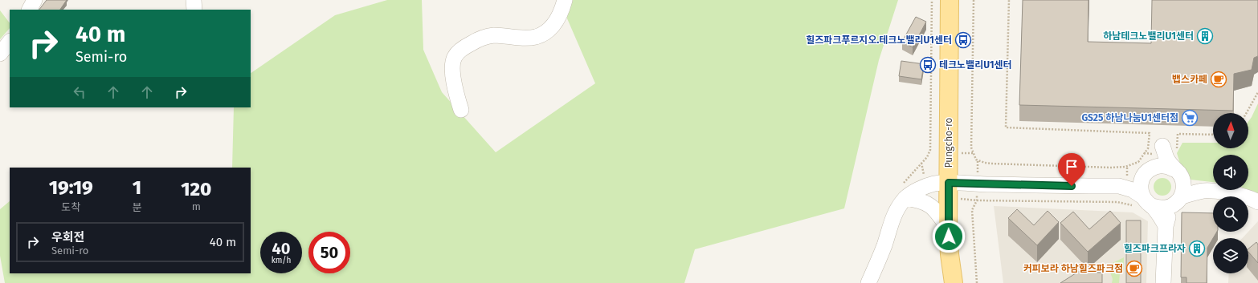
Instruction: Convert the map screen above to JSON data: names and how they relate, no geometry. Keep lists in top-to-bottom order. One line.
{"streets":{"main road":["Pungcho-ro"]},"places":{"building":["하남테크노밸리U1센터","힐즈파크프라자"],"bus stop":["힐즈파크푸르지오.테크노밸리U1센터","테크노밸리U1센터"],"cafe":["뱁스카페","커피보라 하남힐즈파크점"],"supermarket":["GS25 하남나눔U1센터점"]},"north":"top","page":{"turn":["40 m","Semi-ro"],"eta":["19:19","도착","1","분","120","m"],"list":[{"name":"우회전","note":"Semi-ro","value":"40 m"}],"speed":"40 km/h","limit":"50"}}
